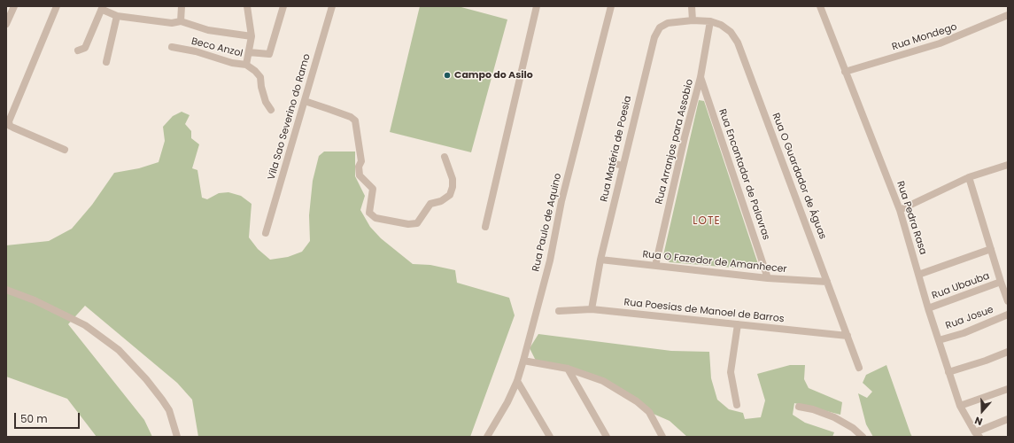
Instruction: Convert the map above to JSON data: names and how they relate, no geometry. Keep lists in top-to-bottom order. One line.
{"streets":{"street":["Rua Mondego","Beco Anzol","Vila Sao Severino do Ramo","Rua Arranjos para Assobio","Rua Matéria de Poesia","Rua Encantador de Palavras","Rua O Guardador de Águas","Rua Pedra Rasa","Rua Paulo de Aquino","Rua O Fazedor de Amanhecer","Rua Ubauba","Rua Poesias de Manoel de Barros","Rua Josue"]},"crossings":[["Rua Mondego","Rua Pedra Rasa"],["Rua Arranjos para Assobio","Rua Encantador de Palavras"],["Rua Arranjos para Assobio","Rua O Guardador de Águas"],["Rua Arranjos para Assobio","Rua O Fazedor de Amanhecer"],["Rua Matéria de Poesia","Rua O Guardador de Águas"],["Rua Matéria de Poesia","Rua O Fazedor de Amanhecer"],["Rua Matéria de Poesia","Rua Poesias de Manoel de Barros"],["Rua Encantador de Palavras","Rua O Fazedor de Amanhecer"],["Rua O Guardador de Águas","Rua O Fazedor de Amanhecer"],["Rua O Guardador de Águas","Rua Poesias de Manoel de Barros"],["Rua Pedra Rasa","Rua Ubauba"],["Rua Pedra Rasa","Rua Josue"]],"districts":["LOTE"],"places":["Campo do Asilo"],"scale_bar":"50 m","north":"bottom"}
